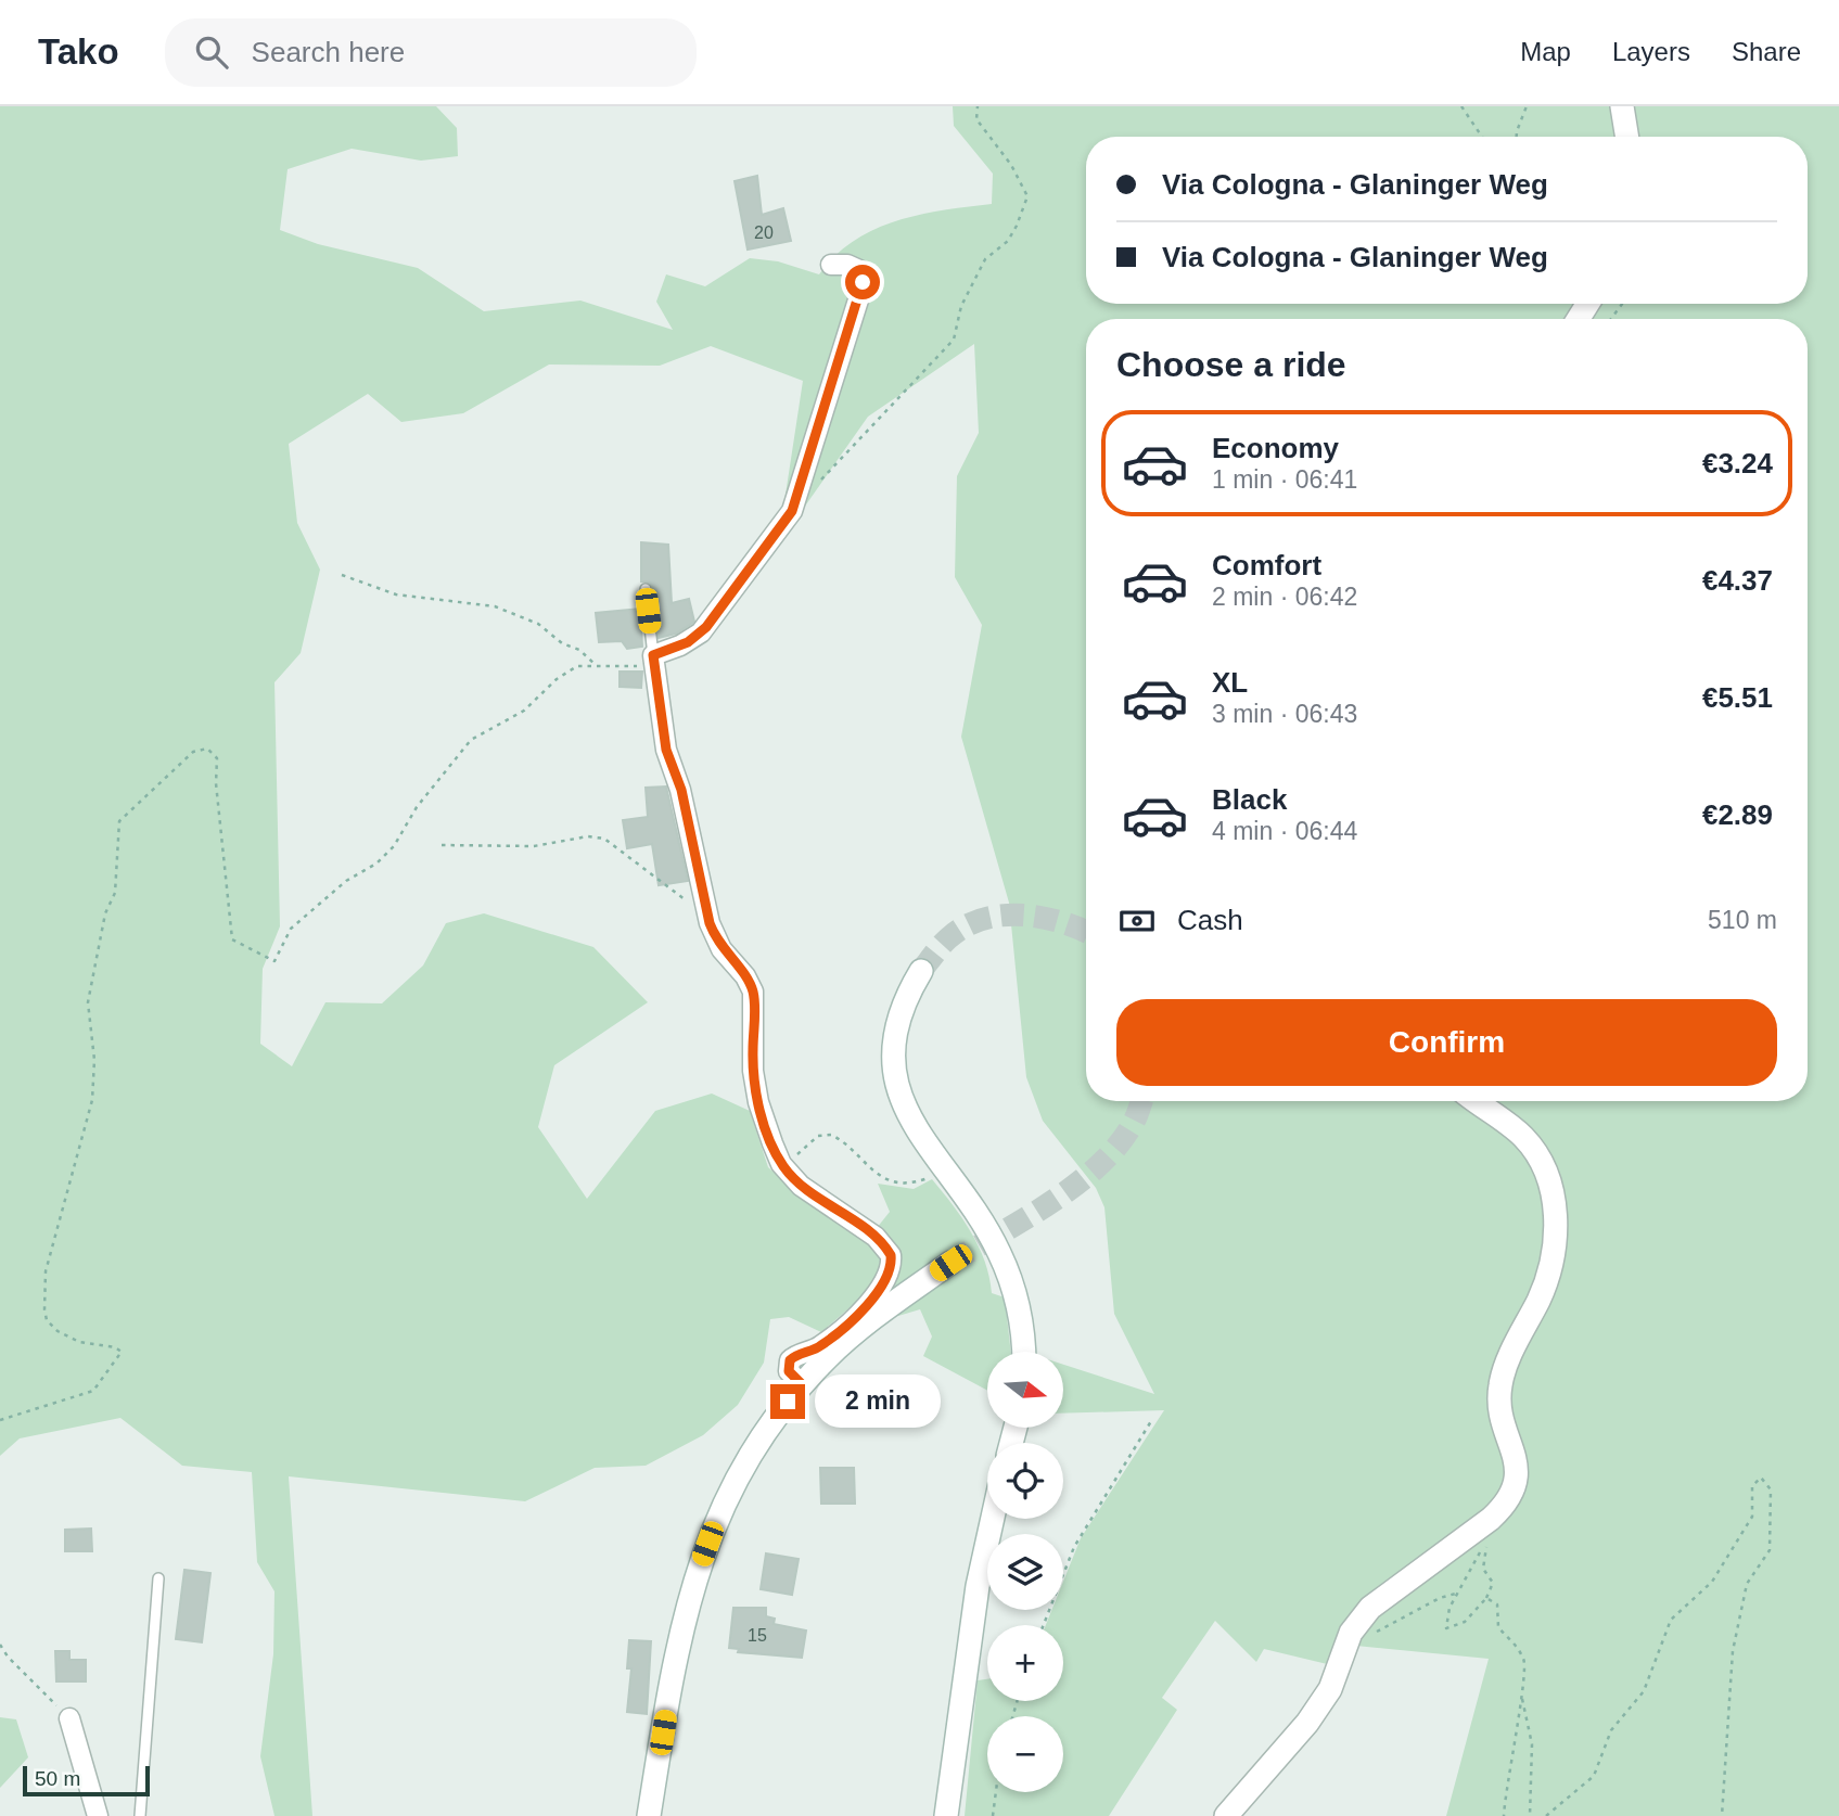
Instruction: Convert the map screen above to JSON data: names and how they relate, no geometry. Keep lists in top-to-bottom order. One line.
{"house_numbers":["20","15"],"scale_bar":"50 m","north":"right","page":{"header":"Tako","search":"Search here","nav":["Map","Layers","Share"],"banner":["Via Cologna - Glaninger Weg","Via Cologna - Glaninger Weg"],"heading":"Choose a ride","list":[{"name":"Economy","note":"1 min · 06:41","value":"€3.24"},{"name":"Comfort","note":"2 min · 06:42","value":"€4.37"},{"name":"XL","note":"3 min · 06:43","value":"€5.51"},{"name":"Black","note":"4 min · 06:44","value":"€2.89"}],"pay":["Cash","510 m"],"buttons":"Confirm","map_buttons":["+","−"],"bubble":"2 min","scale":"50 m"}}
